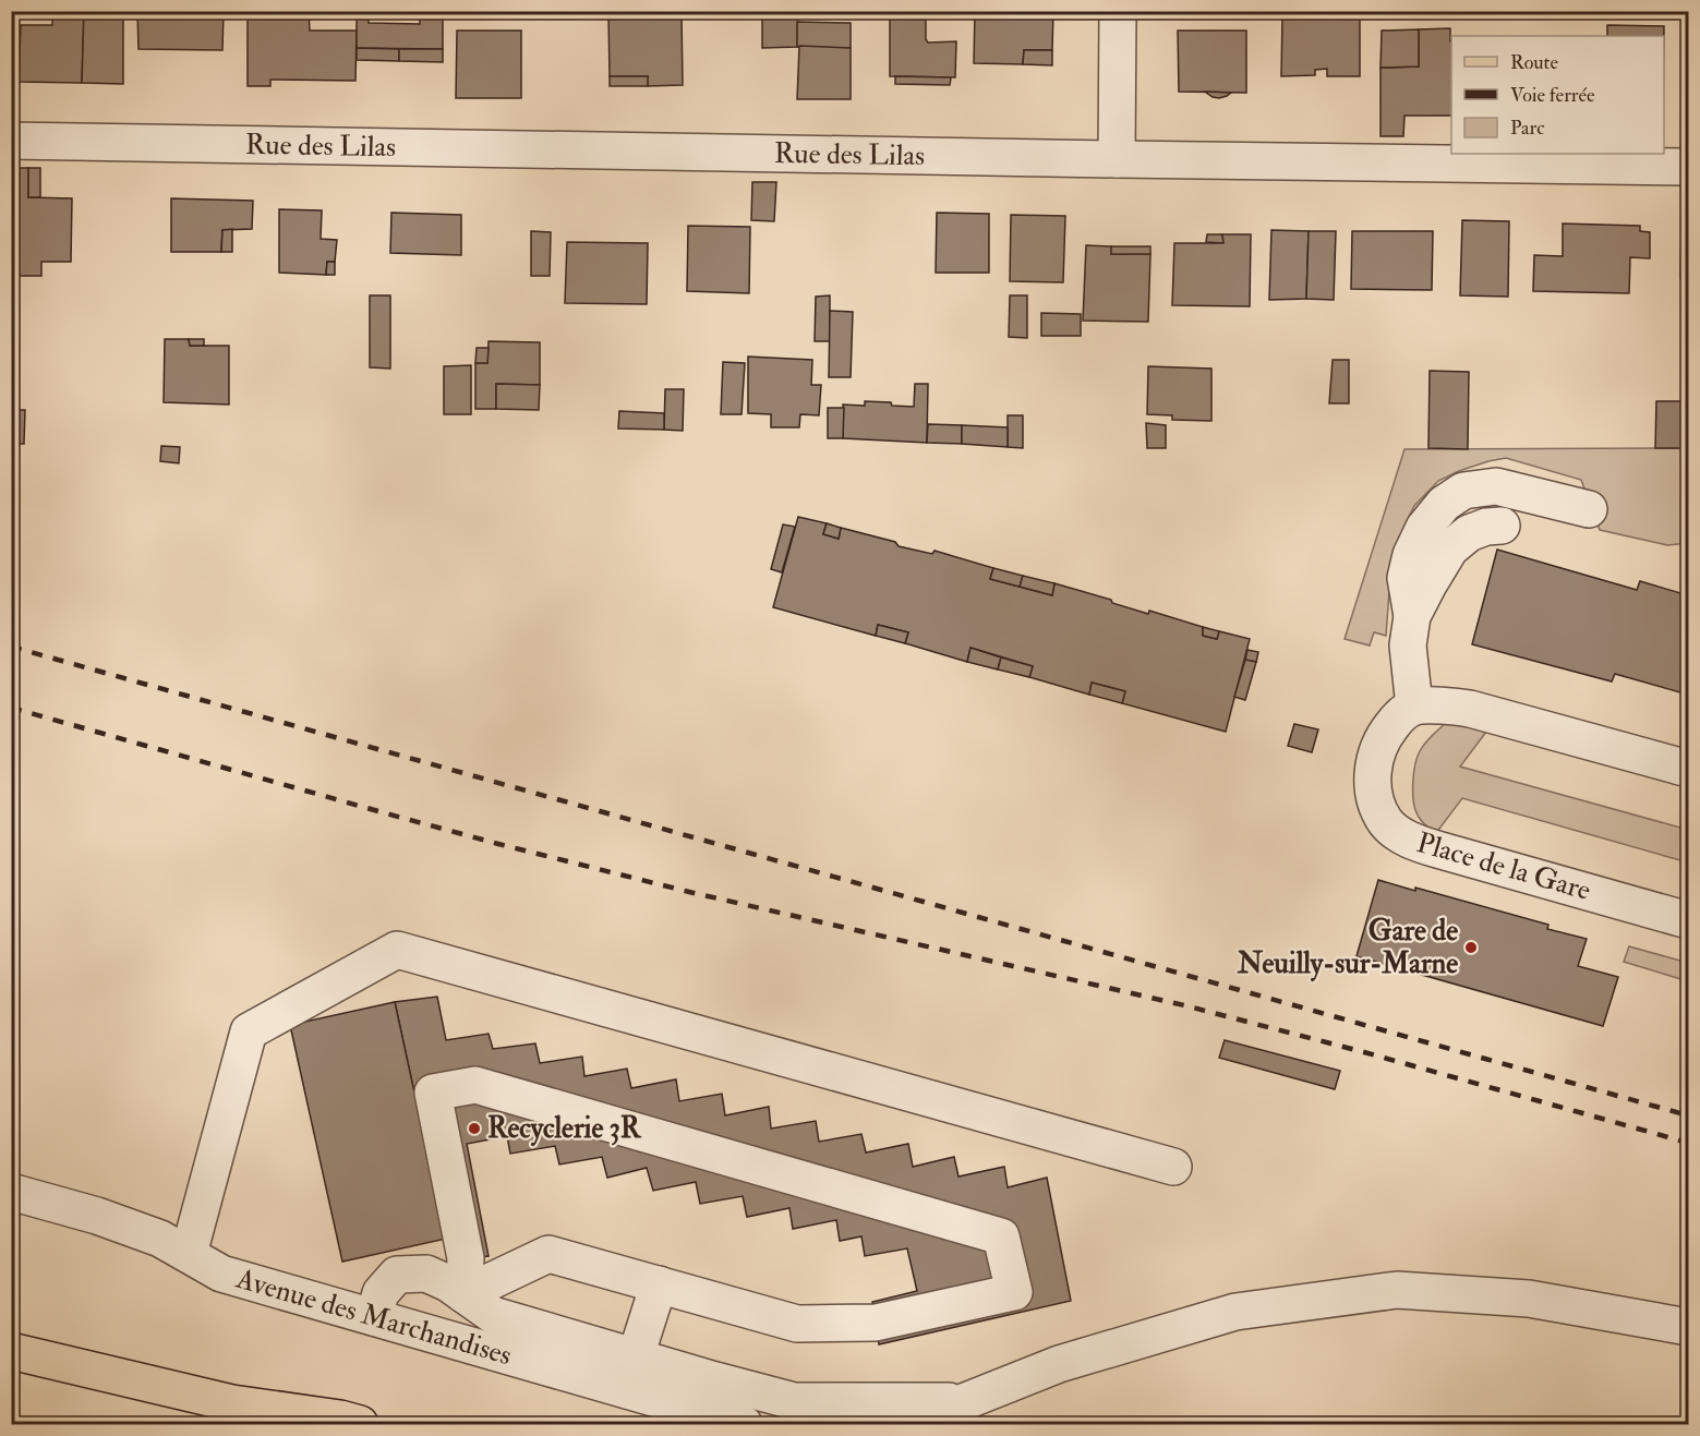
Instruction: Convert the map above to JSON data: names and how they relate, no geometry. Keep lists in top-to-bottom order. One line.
{"streets":{"street":["Rue des Lilas","Place de la Gare","Avenue des Marchandises"]},"places":["Gare de Neuilly-sur-Marne","Recyclerie 3R"],"legend":["Route","Voie ferrée","Parc"]}
